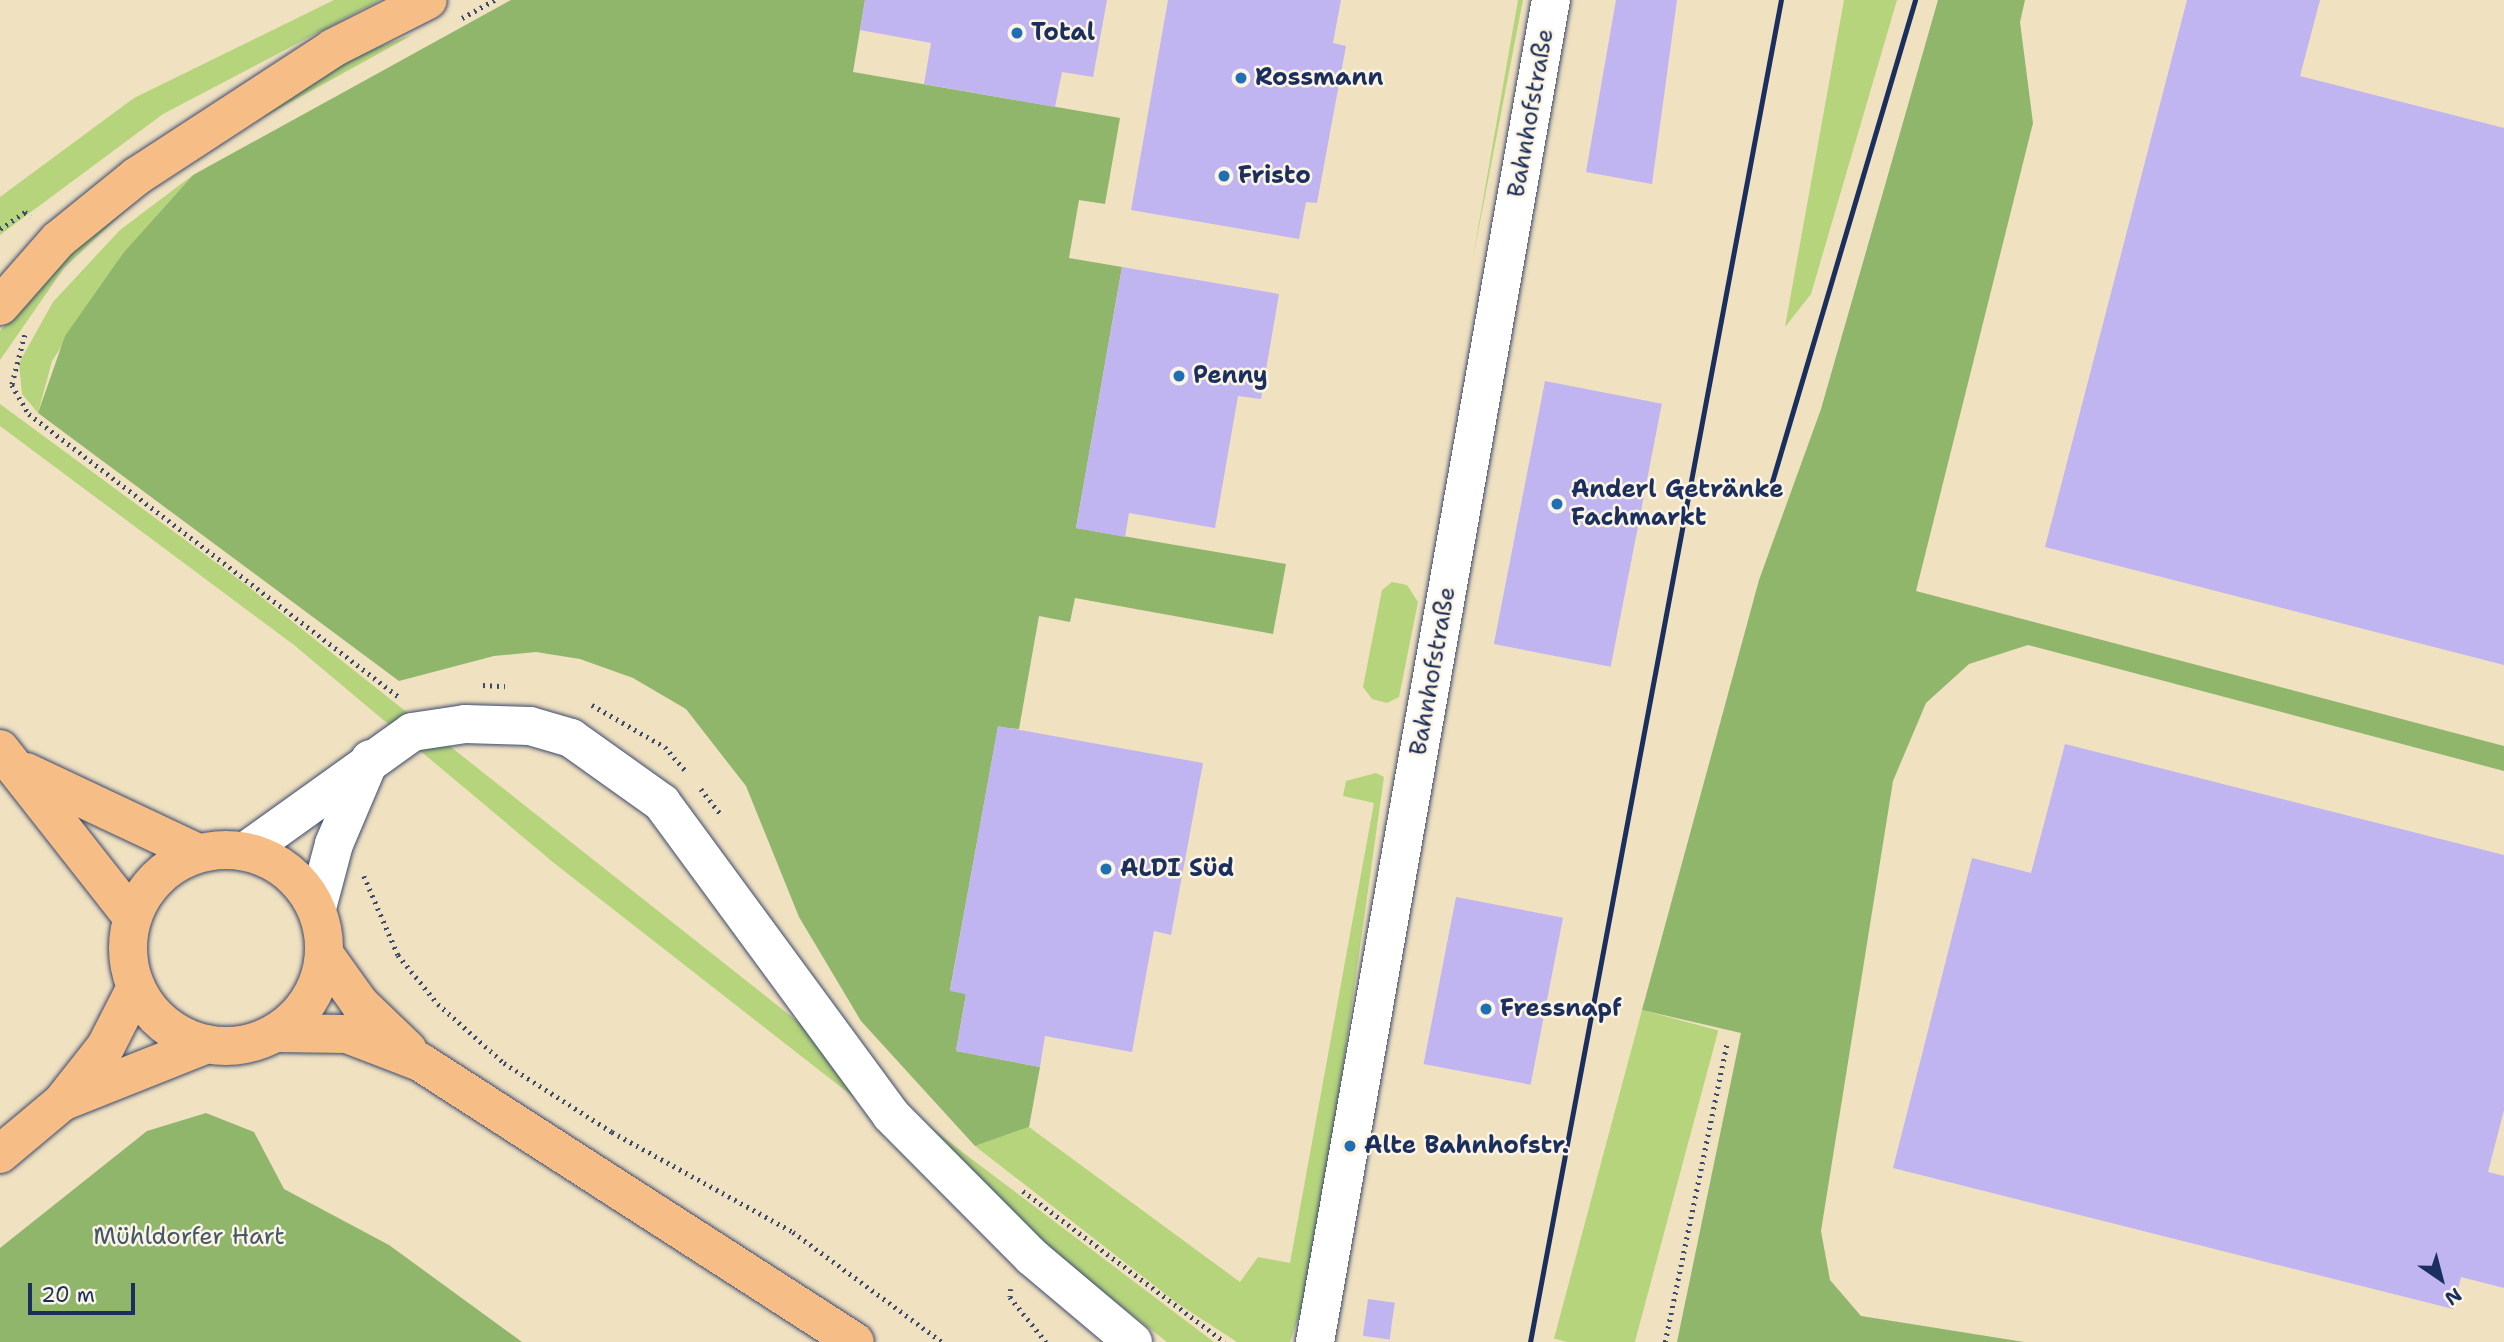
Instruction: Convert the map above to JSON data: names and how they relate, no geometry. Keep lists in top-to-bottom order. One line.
{"streets":{"street":["Bahnhofstraße"]},"parks":["Mühldorfer Hart"],"places":["Total","Rossmann","Fristo","Penny","Anderl Getränke Fachmarkt","ALDI Süd","Fressnapf","Alte Bahnhofstr."],"scale_bar":"20 m","north":"bottom right"}
